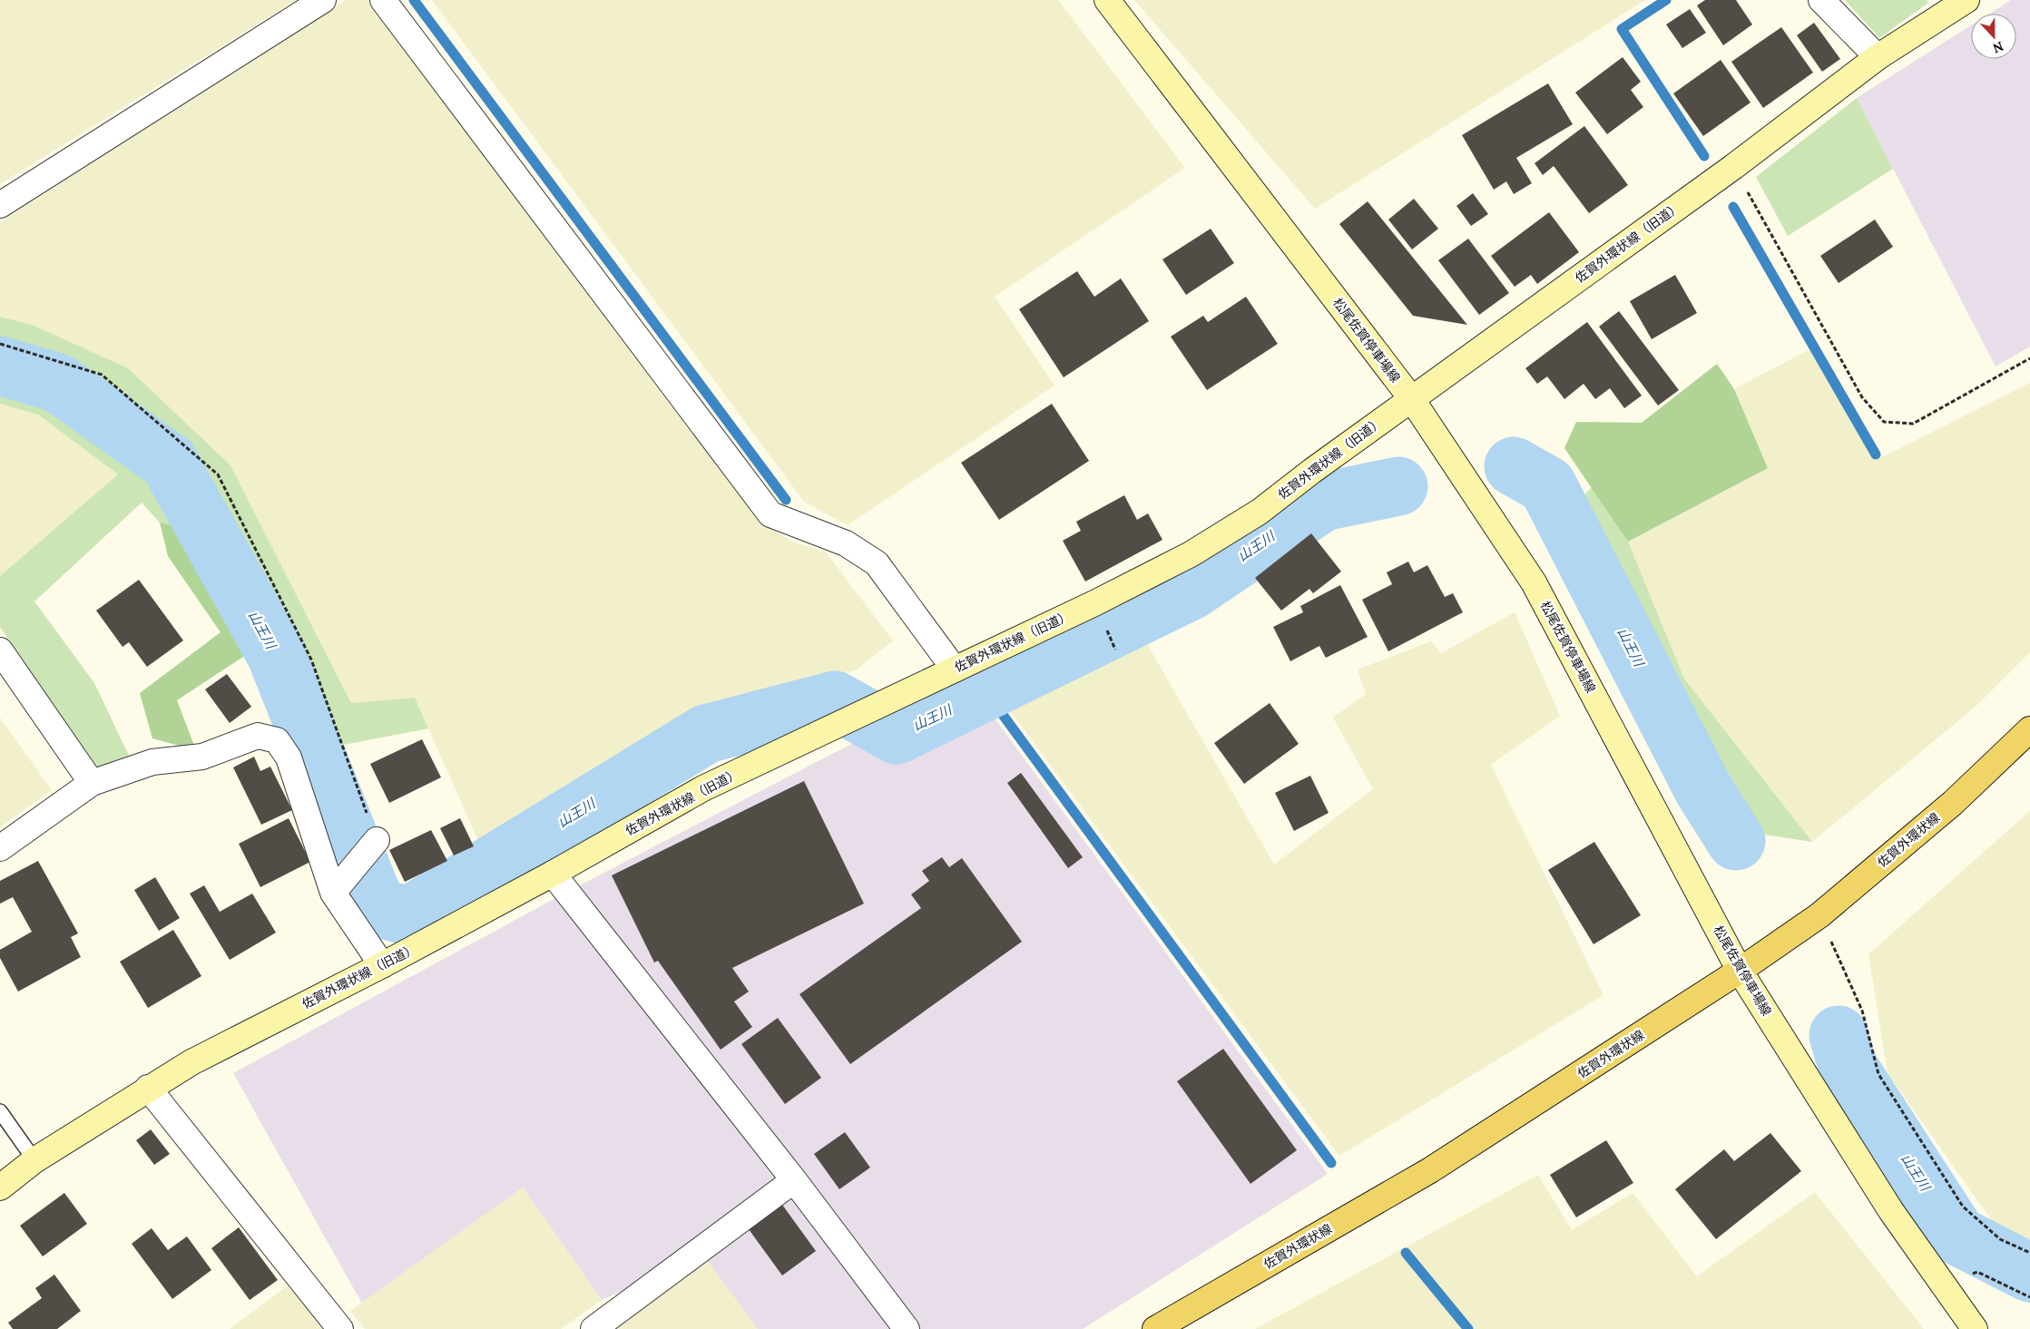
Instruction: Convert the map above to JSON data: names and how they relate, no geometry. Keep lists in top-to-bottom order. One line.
{"streets":{"main road":["佐賀外環状線"],"street":["佐賀外環状線（旧道）","松尾佐賀停車場線"]},"crossings":[["佐賀外環状線（旧道）","松尾佐賀停車場線"],["松尾佐賀停車場線","佐賀外環状線"]],"water":["山王川"],"north":"bottom"}
